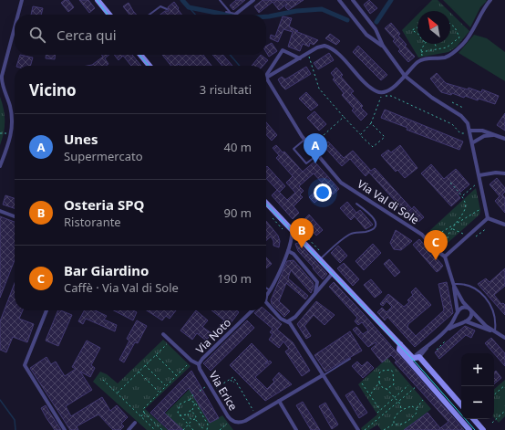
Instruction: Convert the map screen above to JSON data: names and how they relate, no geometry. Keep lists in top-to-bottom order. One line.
{"streets":{"street":["Via Val di Sole","Via Noto","Via Erice"]},"crossings":[["Via Noto","Via Erice"]],"north":"top left","page":{"search":"Cerca qui","heading":["Vicino","3 risultati"],"list":[{"mark":"A","name":"Unes","note":"Supermercato","value":"40 m"},{"mark":"B","name":"Osteria SPQ","note":"Ristorante","value":"90 m"},{"mark":"C","name":"Bar Giardino","note":"Caffè · Via Val di Sole","value":"190 m"}],"pins":["A","B","C"],"map_buttons":["+","−"]}}
